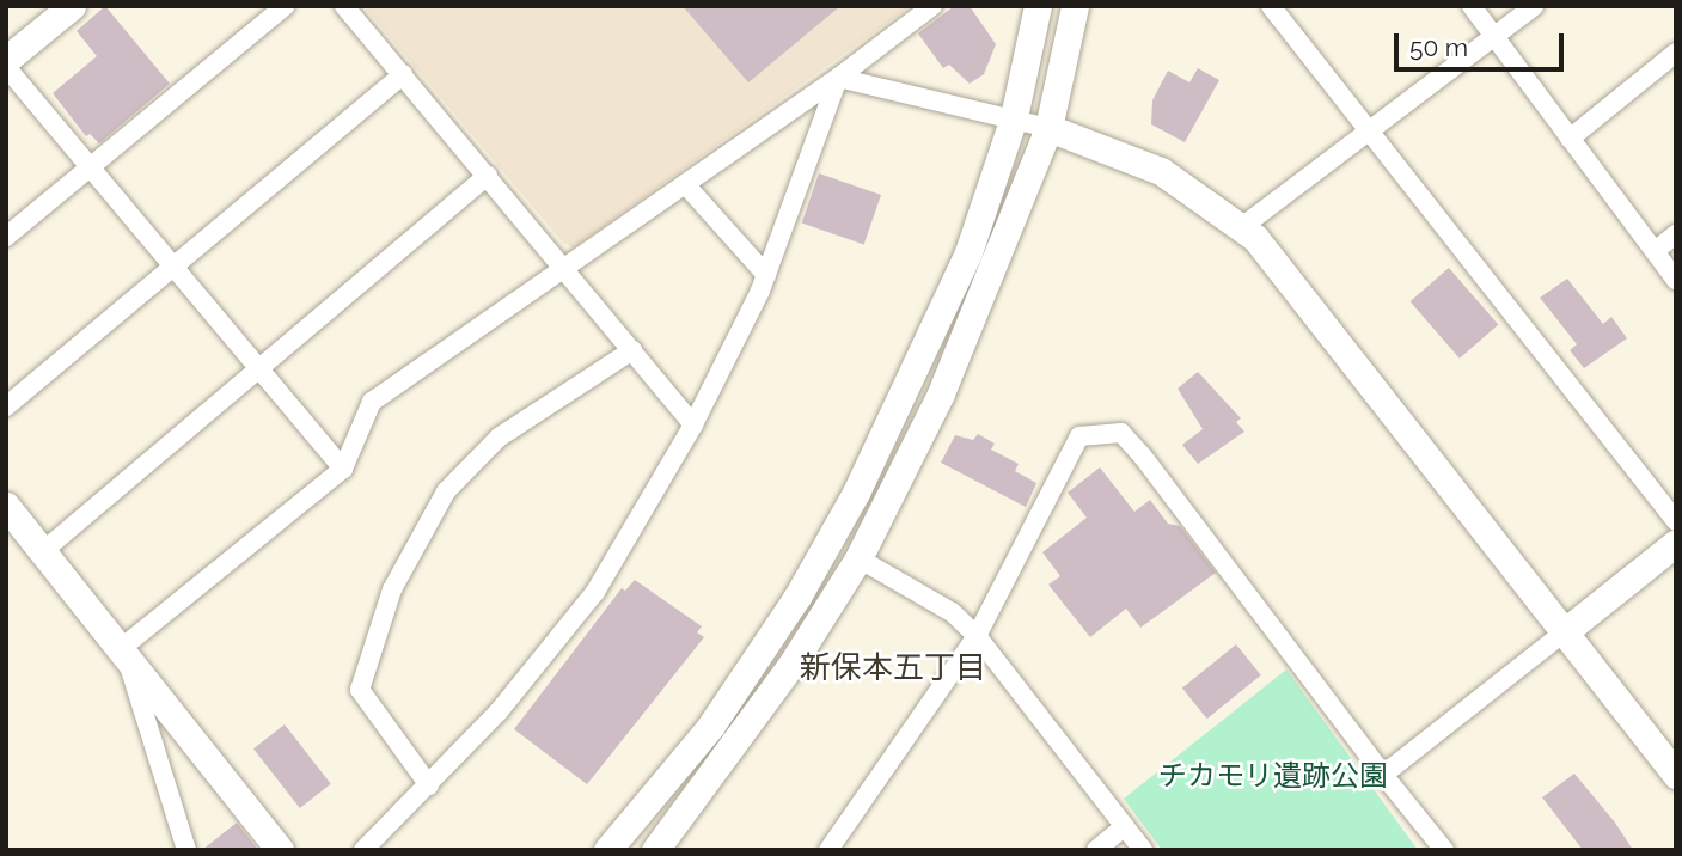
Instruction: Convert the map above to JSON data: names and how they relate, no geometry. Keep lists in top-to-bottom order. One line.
{"districts":["新保本五丁目"],"parks":["チカモリ遺跡公園"],"scale_bar":"50 m"}
